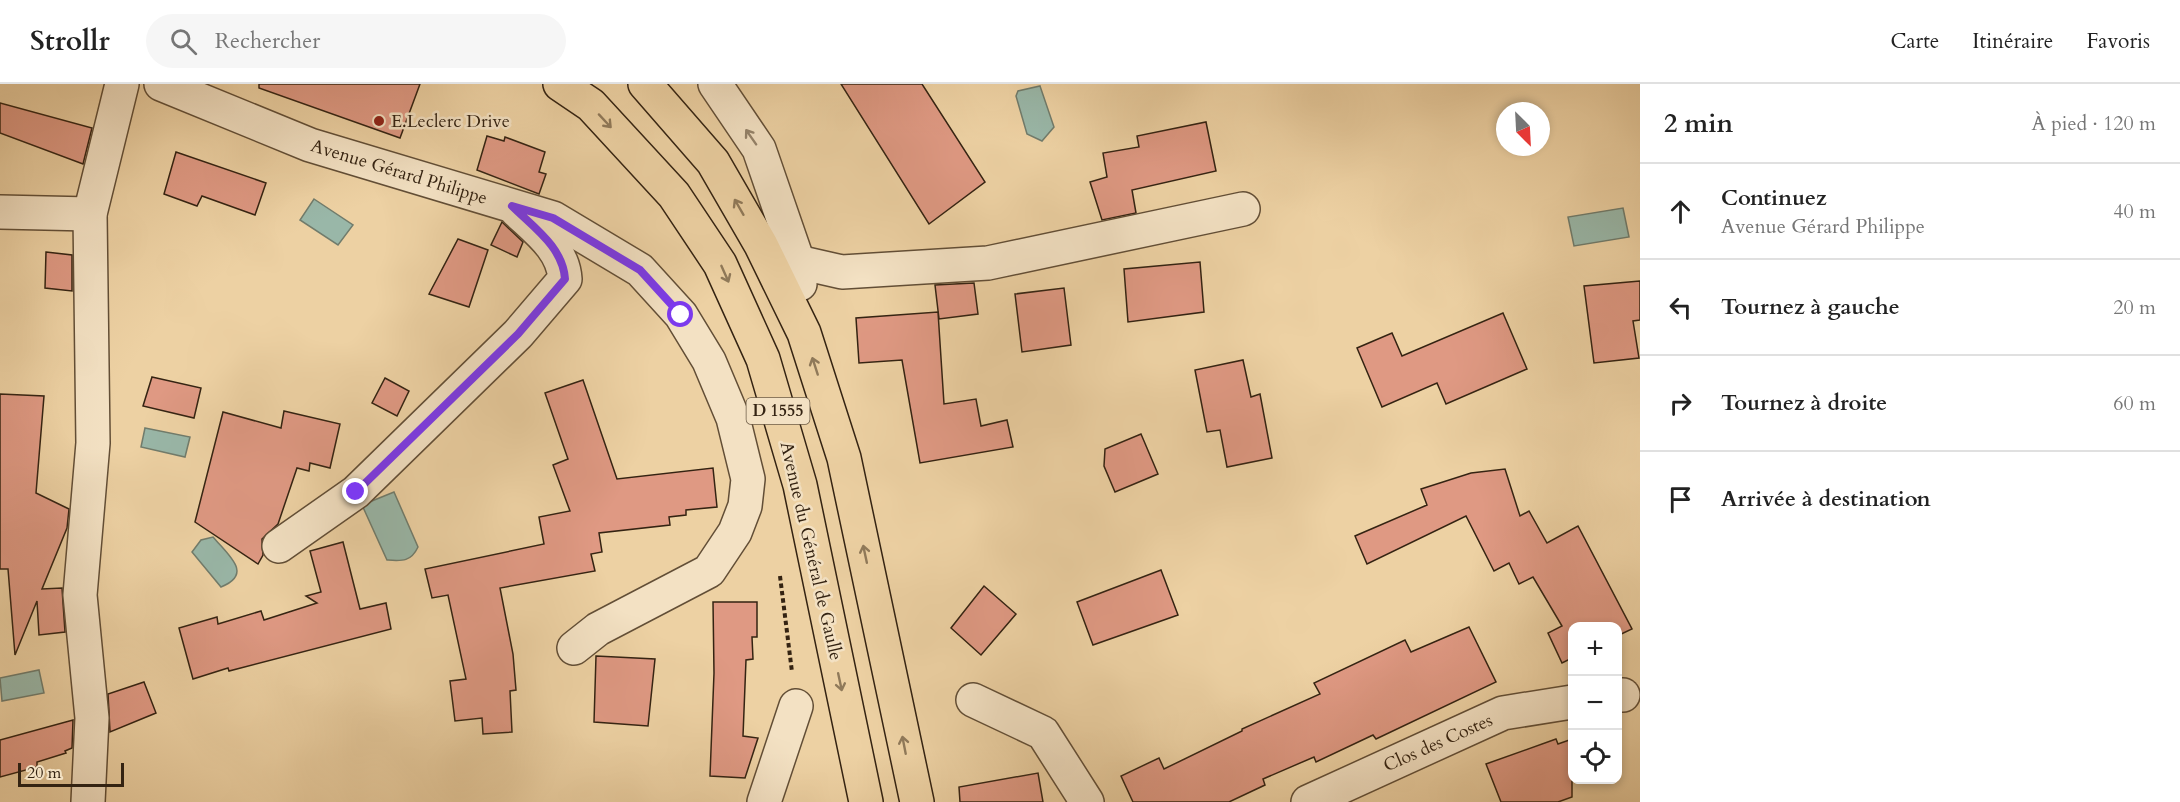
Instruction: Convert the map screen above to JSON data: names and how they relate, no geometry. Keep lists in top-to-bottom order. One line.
{"streets":{"main road":["D 1555","Avenue du Général de Gaulle"],"street":["Avenue Gérard Philippe","Clos des Costes"]},"places":["E.Leclerc Drive"],"scale_bar":"20 m","north":"bottom right","page":{"header":"Strollr","search":"Rechercher","nav":["Carte","Itinéraire","Favoris"],"heading":["2 min","À pied · 120 m"],"list":[["Continuez","Avenue Gérard Philippe","40 m"],["Tournez à gauche","20 m"],["Tournez à droite","60 m"],"Arrivée à destination"],"map_buttons":["+","−"],"scale":"20 m"}}
